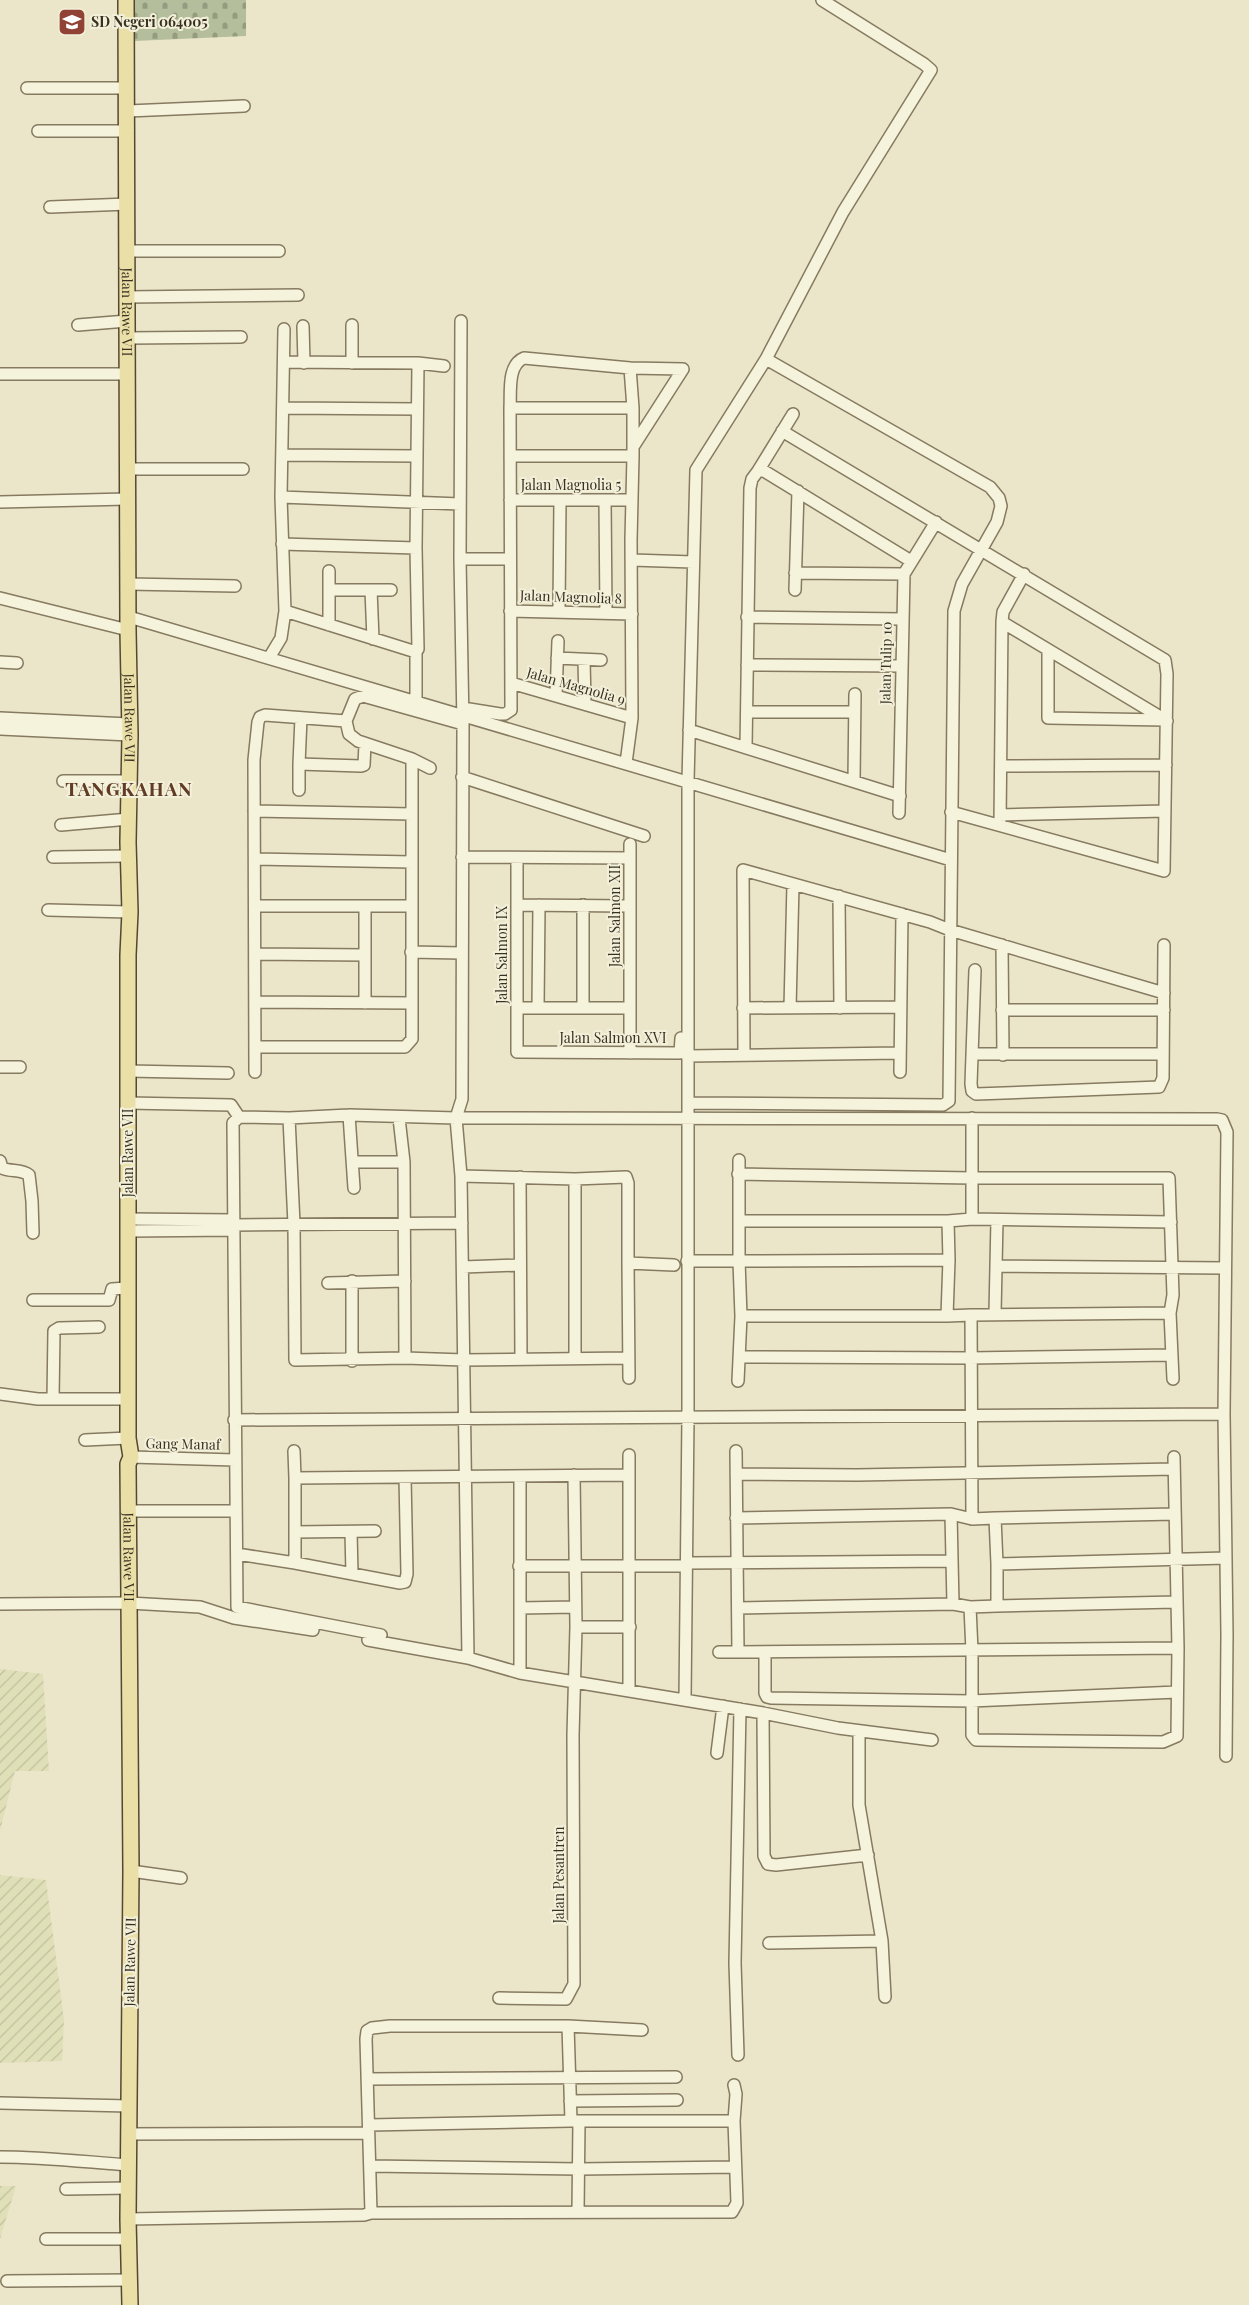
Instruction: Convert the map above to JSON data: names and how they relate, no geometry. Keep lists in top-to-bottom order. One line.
{"streets":{"main road":["Jalan Rawe VII"],"street":["Jalan Magnolia 5","Jalan Magnolia 8","Jalan Tulip 10","Jalan Magnolia 9","Jalan Salmon XII","Jalan Salmon IX","Jalan Salmon XVI","Gang Manaf","Jalan Pesantren"]},"crossings":[["Jalan Rawe VII","Gang Manaf"],["Jalan Salmon XII","Jalan Salmon IX"],["Jalan Salmon XII","Jalan Salmon XVI"],["Jalan Salmon IX","Jalan Salmon XVI"]],"districts":["TANGKAHAN"],"places":{"school or university":["SD Negeri 064005"]}}
